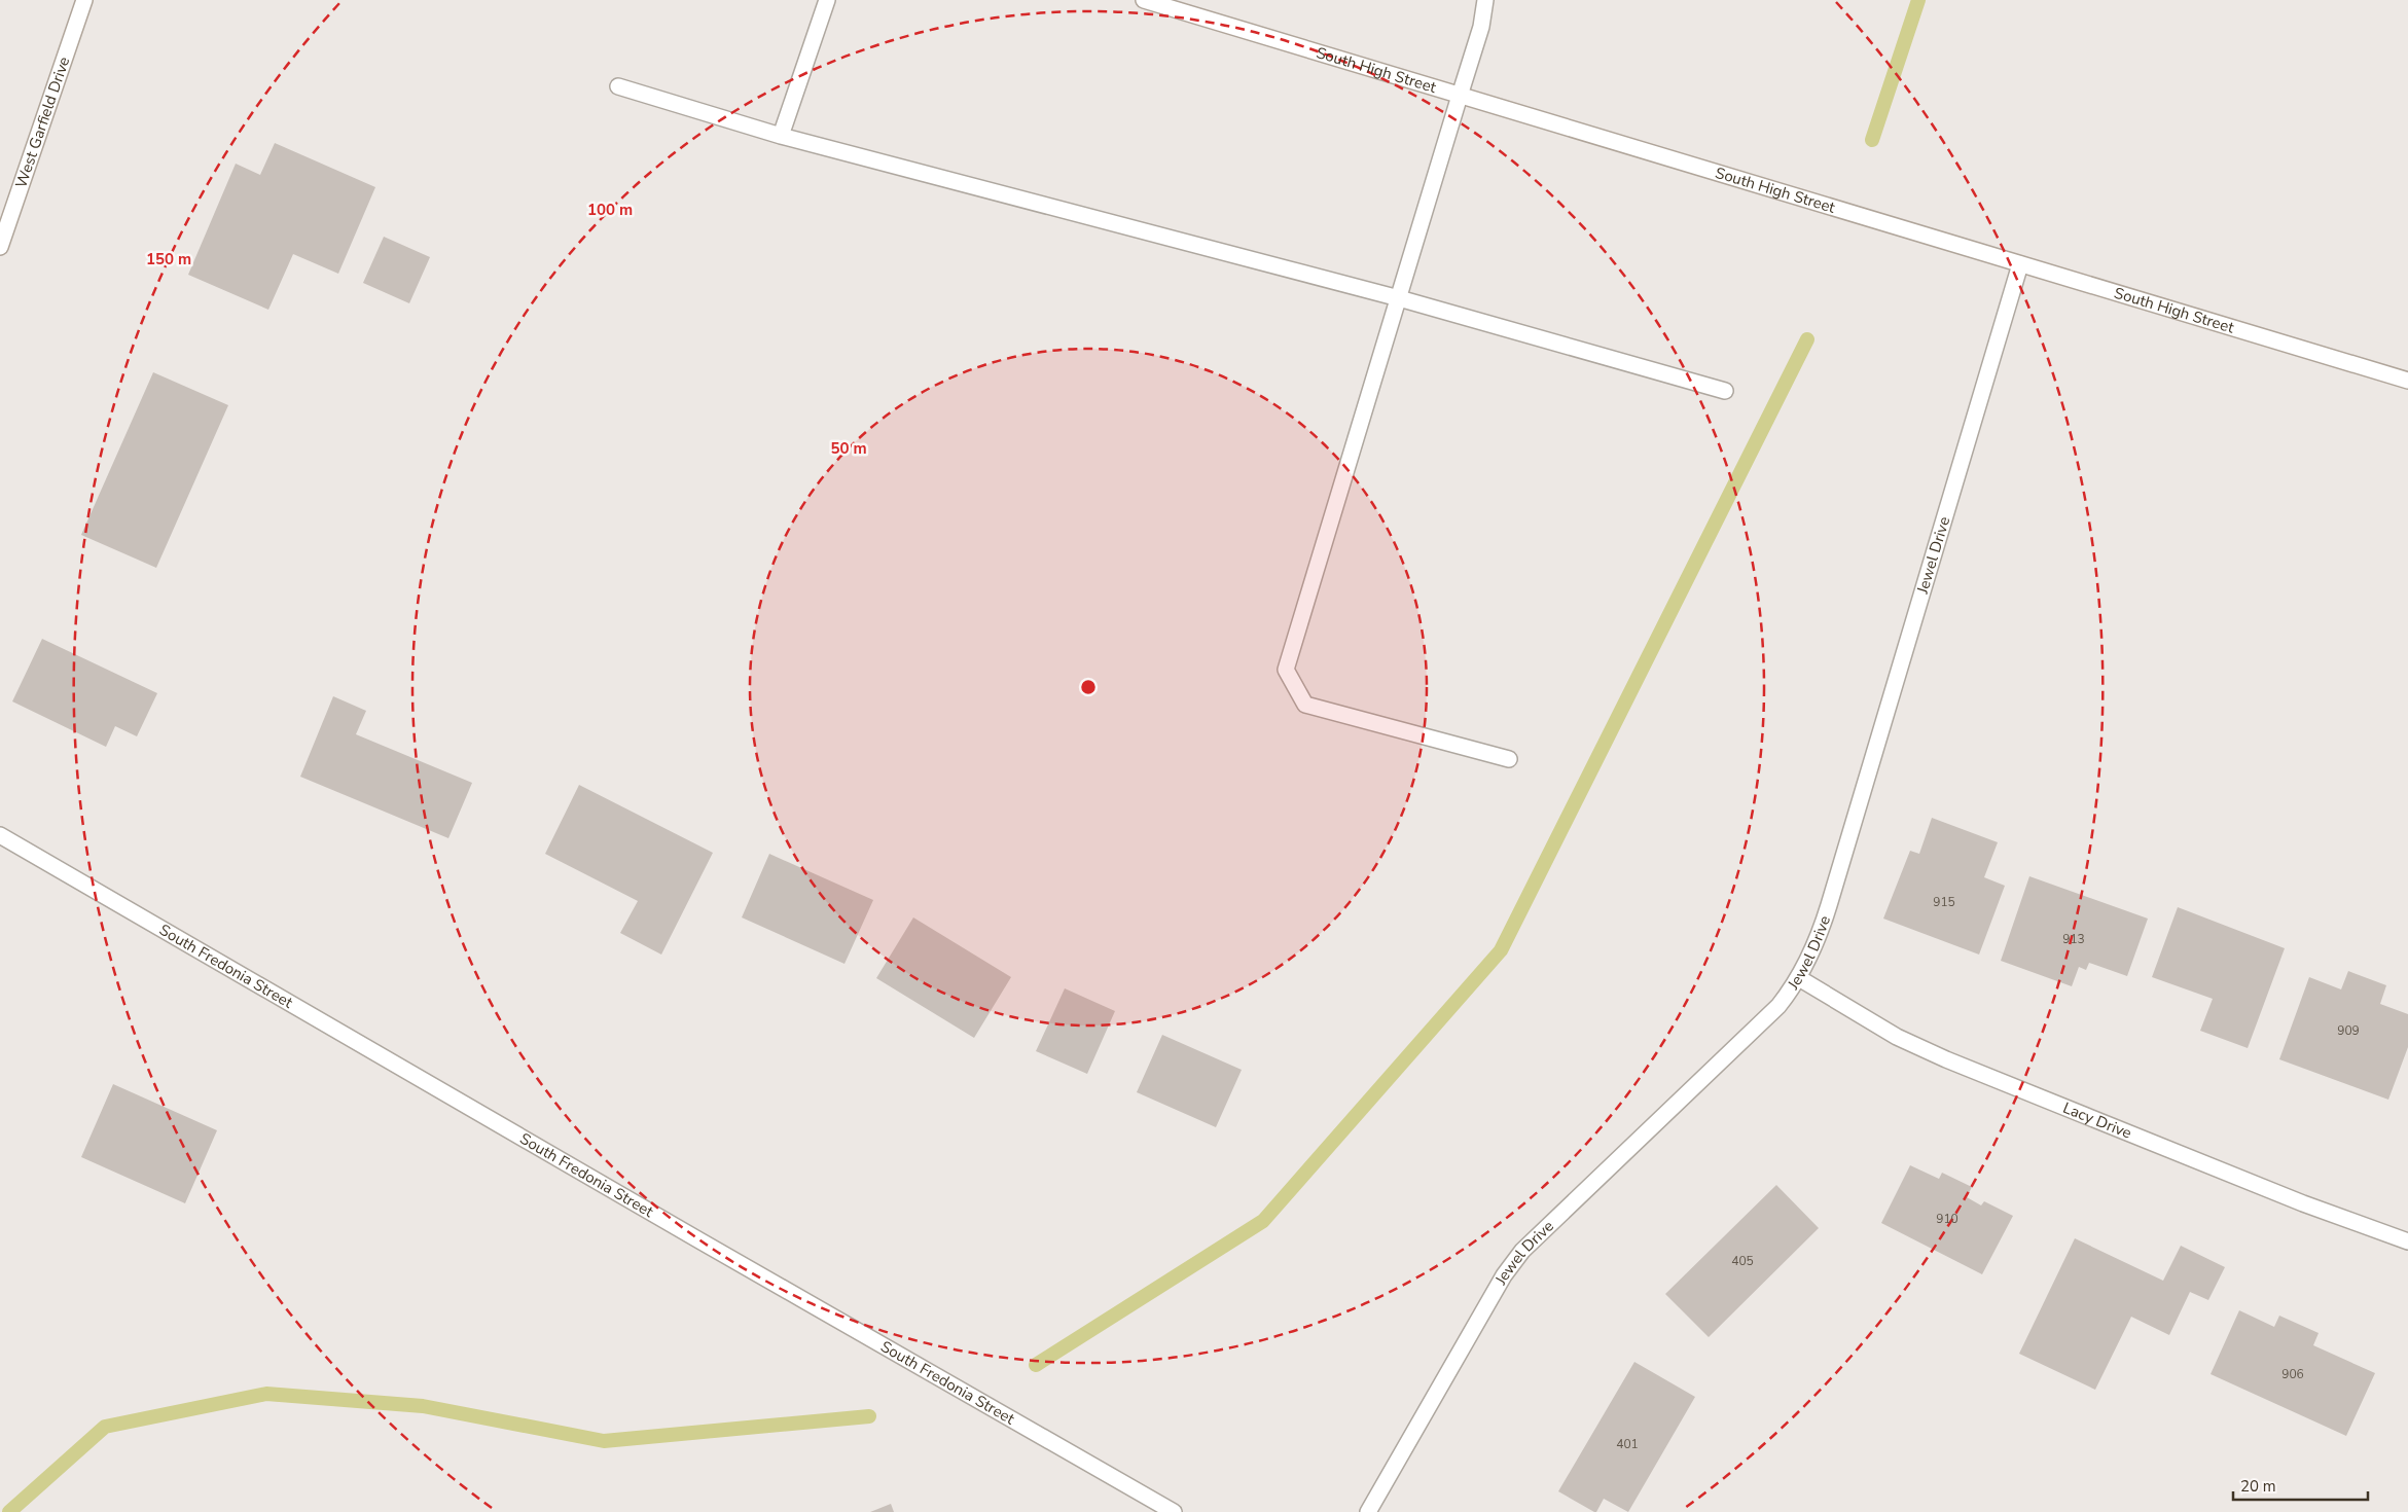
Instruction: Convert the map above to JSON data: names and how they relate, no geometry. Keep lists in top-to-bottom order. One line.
{"streets":{"street":["South High Street","West Garfield Drive","Jewel Drive","South Fredonia Street","Lacy Drive"]},"crossings":[["South High Street","Jewel Drive"],["Jewel Drive","Lacy Drive"]],"house_numbers":["915","913","909","910","405","906","401"],"scale_bar":"20 m","rings":["100 m","150 m","50 m"]}
